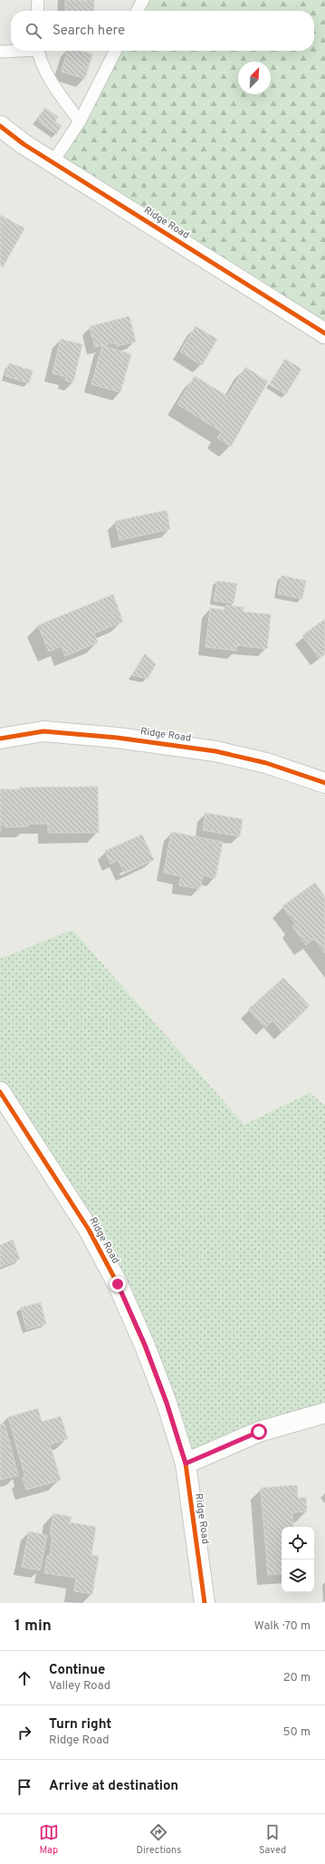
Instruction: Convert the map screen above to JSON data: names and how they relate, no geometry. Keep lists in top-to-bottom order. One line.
{"streets":{"street":["Ridge Road"]},"north":"top right","page":{"search":"Search here","heading":["1 min","Walk · 70 m"],"list":[["Continue","Valley Road","20 m"],["Turn right","Ridge Road","50 m"],"Arrive at destination"],"nav":["Map","Directions","Saved"]}}
